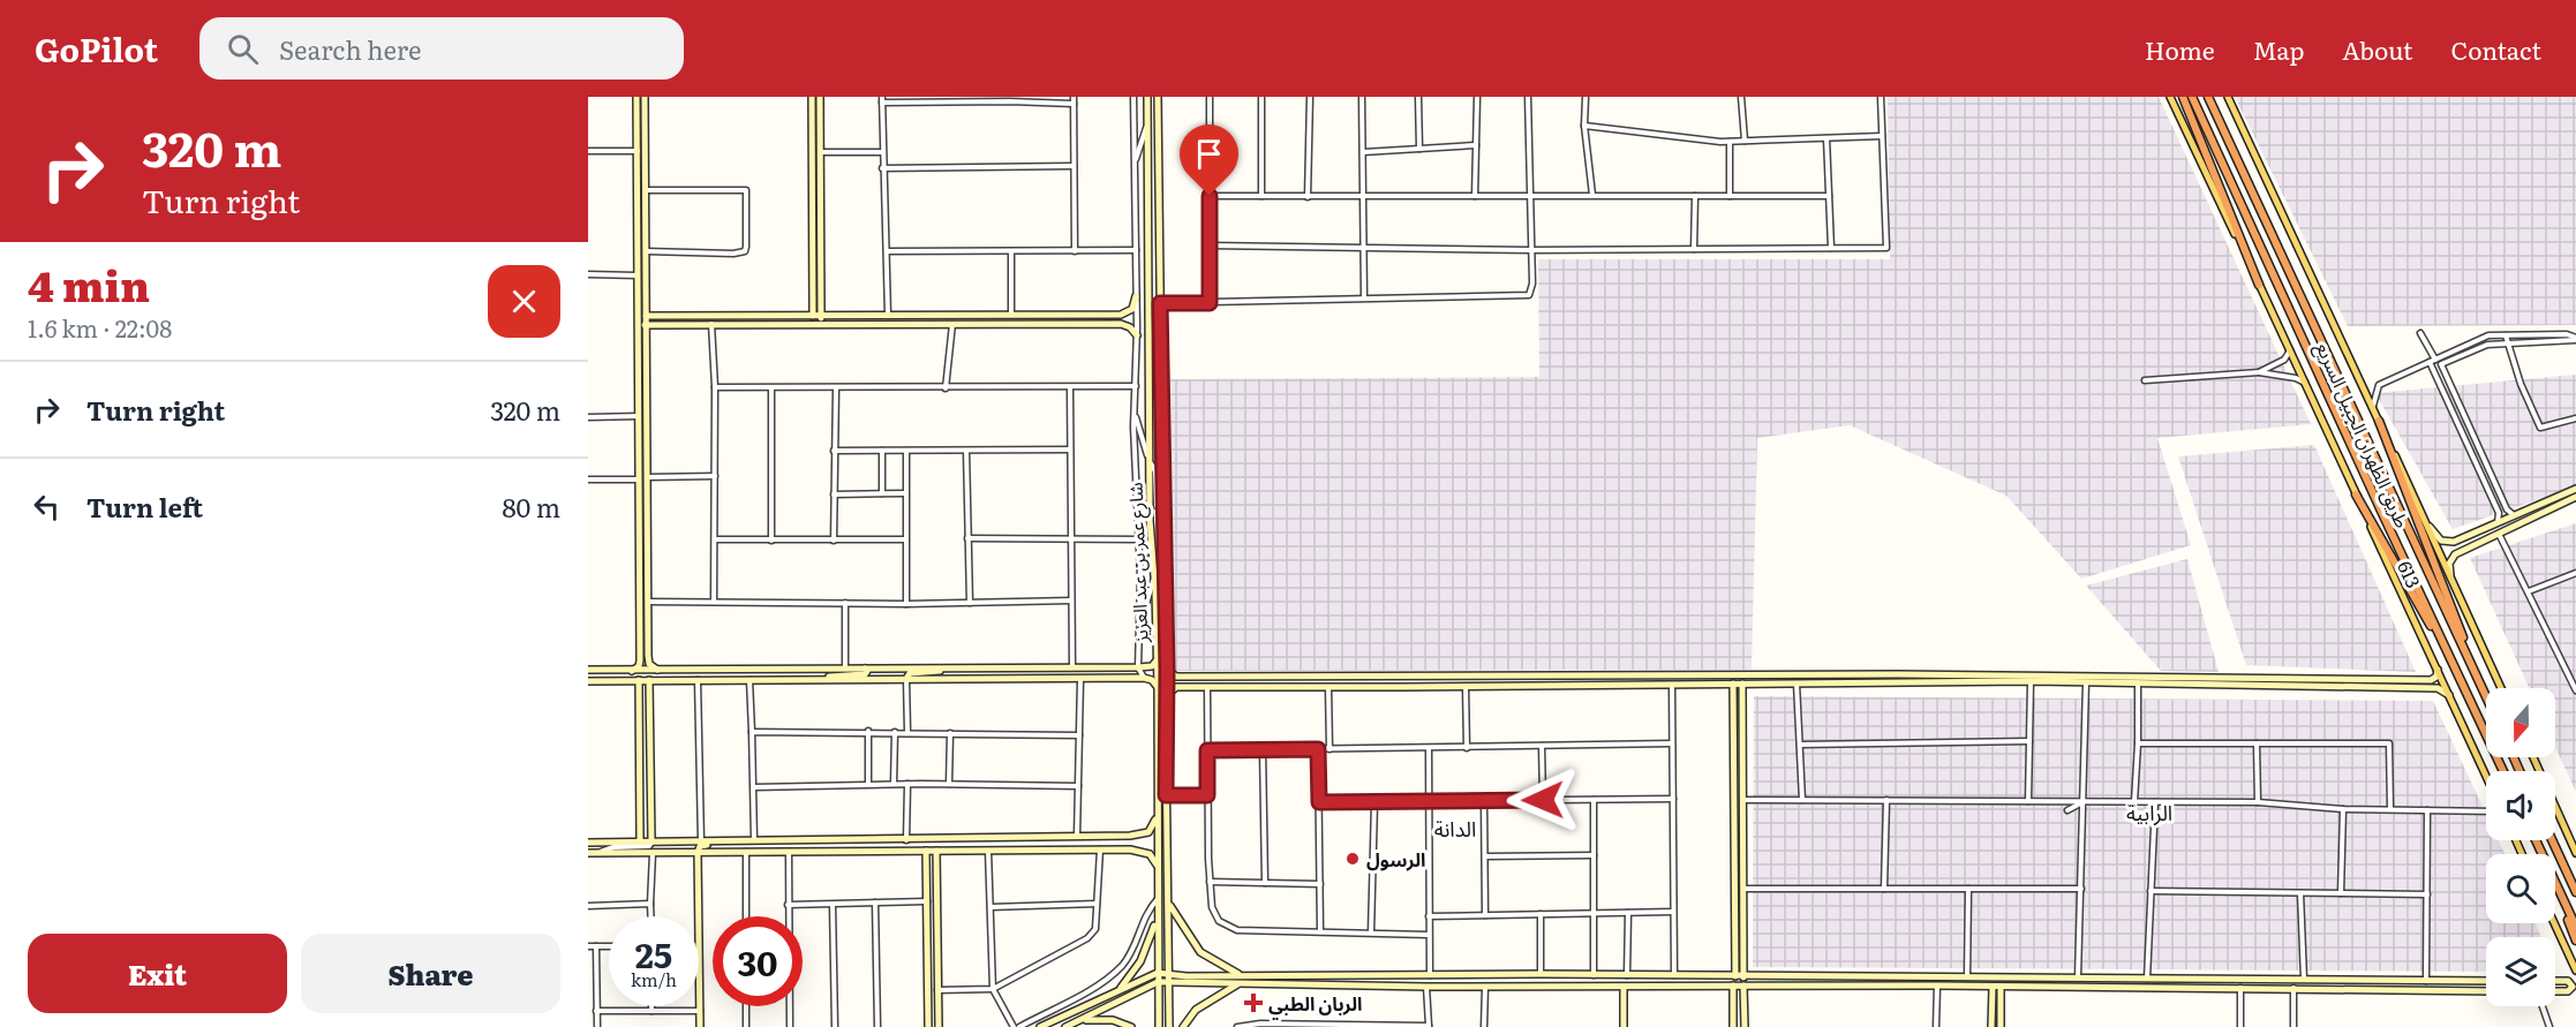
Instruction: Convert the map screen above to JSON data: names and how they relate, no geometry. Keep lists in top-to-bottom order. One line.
{"streets":{"highway":["طريق الظهران الجبيل السريع","613"],"street":["شارع عمر بن عبد العزيز"]},"districts":["الرابية","الدانة"],"places":{"other":["الرسول"],"health":["الربان الطبي"]},"north":"bottom","page":{"header":"GoPilot","search":"Search here","nav":["Home","Map","About","Contact"],"turn":["320 m","Turn right"],"heading":["4 min","1.6 km · 22:08"],"list":[{"name":"Turn right","value":"320 m"},{"name":"Turn left","value":"80 m"}],"speed":"25 km/h","limit":"30","buttons":["Exit","Share"]}}
